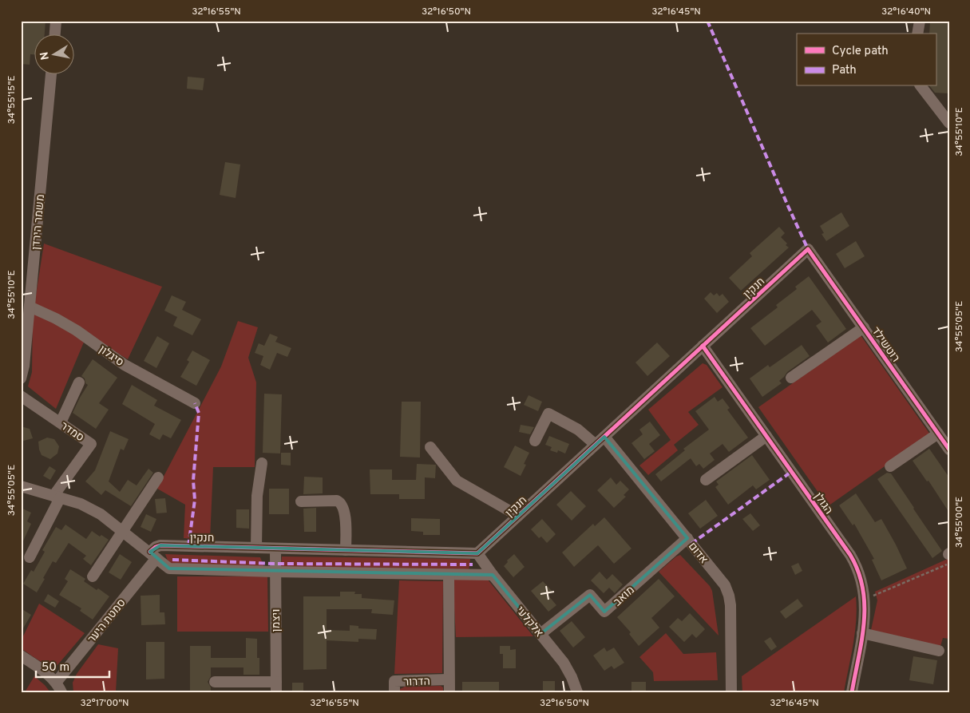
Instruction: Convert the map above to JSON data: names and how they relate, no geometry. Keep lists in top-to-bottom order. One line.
{"streets":{"street":["משמר הירדן","חנקין","רוטשילד","סיגלון","סמדר","הגולן","אדום","מואב","סמטת היער","ויצמן","אלקלעי","הדרור"]},"crossings":[["משמר הירדן","סיגלון"],["חנקין","רוטשילד"],["חנקין","הגולן"],["חנקין","אדום"],["חנקין","סמטת היער"],["חנקין","ויצמן"],["חנקין","אלקלעי"],["אדום","מואב"],["מואב","אלקלעי"]],"legend":["Cycle path","Path"],"scale_bar":"50 m","north":"left","coordinates":["32°16'55\"N","32°16'50\"N","32°16'45\"N","32°16'40\"N","34°55'15\"E","34°55'10\"E","34°55'05\"E","34°55'00\"E","32°17'00\"N"]}
